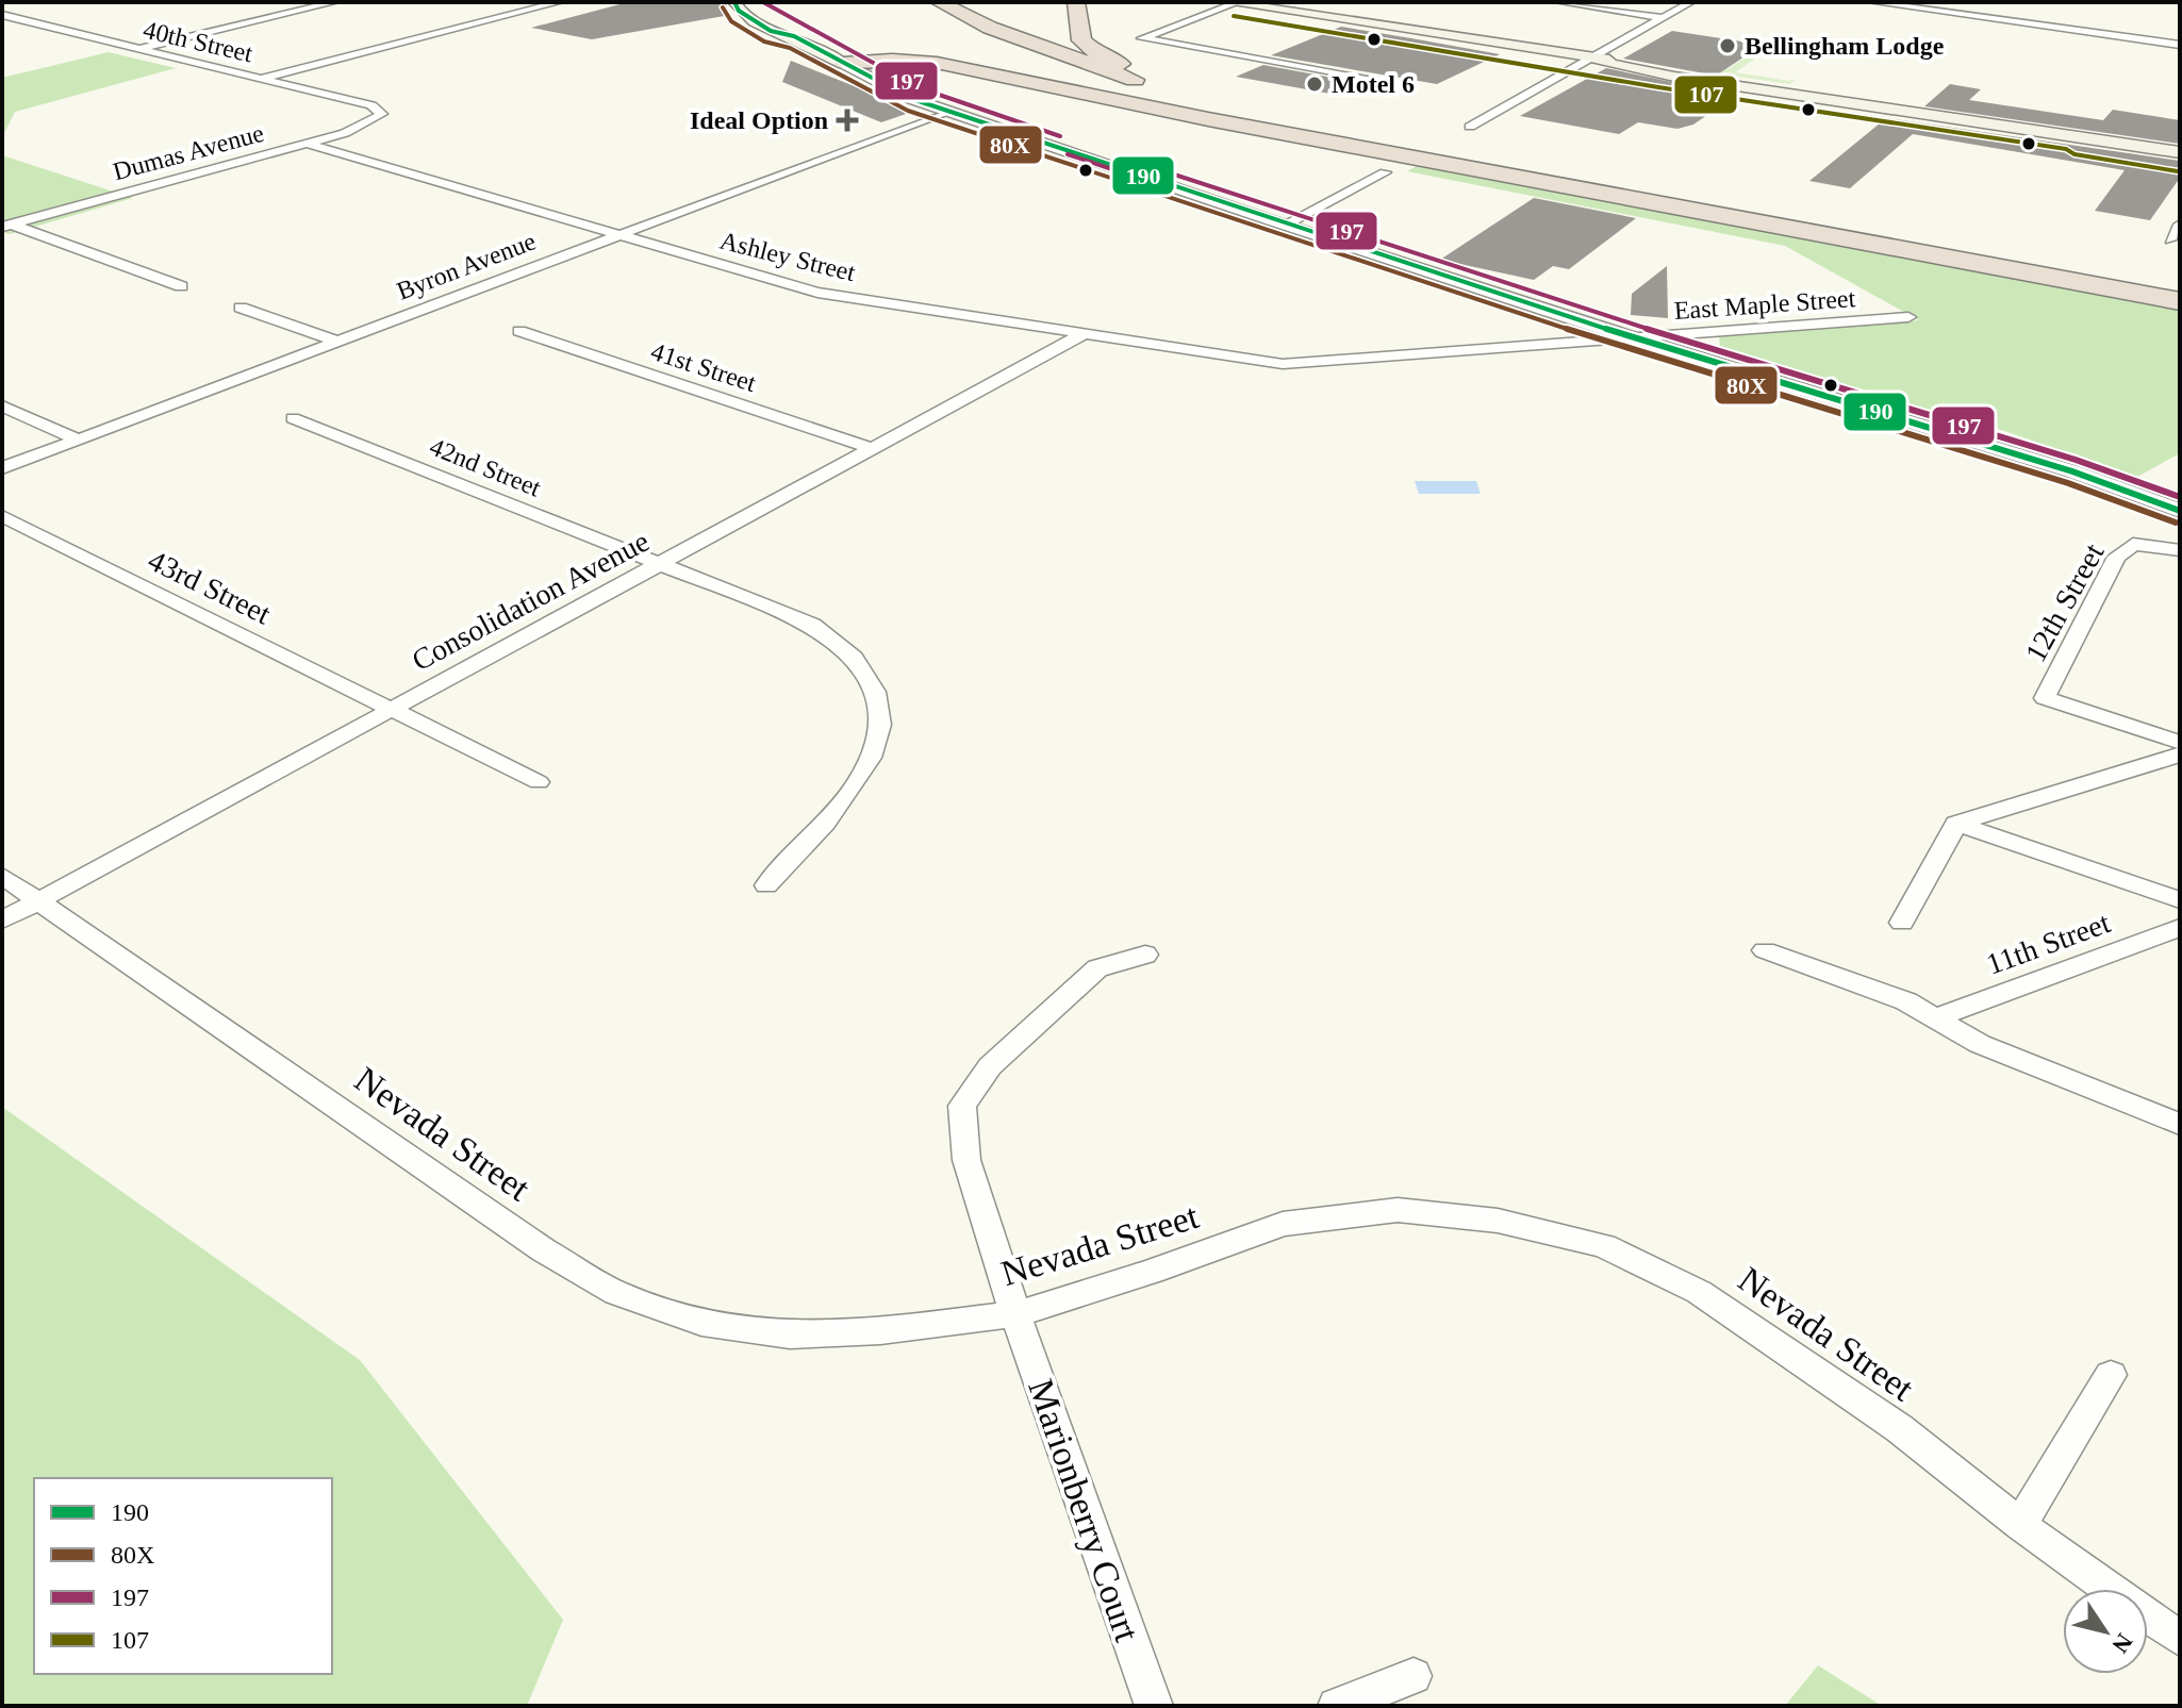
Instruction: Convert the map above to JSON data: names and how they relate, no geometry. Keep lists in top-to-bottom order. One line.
{"streets":{"street":["40th Street","Dumas Avenue","Ashley Street","Byron Avenue","East Maple Street","41st Street","42nd Street","43rd Street","Consolidation Avenue","12th Street","11th Street","Nevada Street","Marionberry Court"]},"crossings":[["40th Street","Dumas Avenue"],["Dumas Avenue","Ashley Street"],["Ashley Street","Byron Avenue"],["Ashley Street","East Maple Street"],["Ashley Street","Consolidation Avenue"],["41st Street","Consolidation Avenue"],["42nd Street","Consolidation Avenue"],["43rd Street","Consolidation Avenue"],["Consolidation Avenue","Nevada Street"],["Nevada Street","Marionberry Court"]],"places":{"other":["Bellingham Lodge","Motel 6"],"health":["Ideal Option"]},"lines":["transit line 190","transit line 197","transit line 80X","transit line 107"],"legend":["190","80X","197","107"],"north":"bottom right"}
